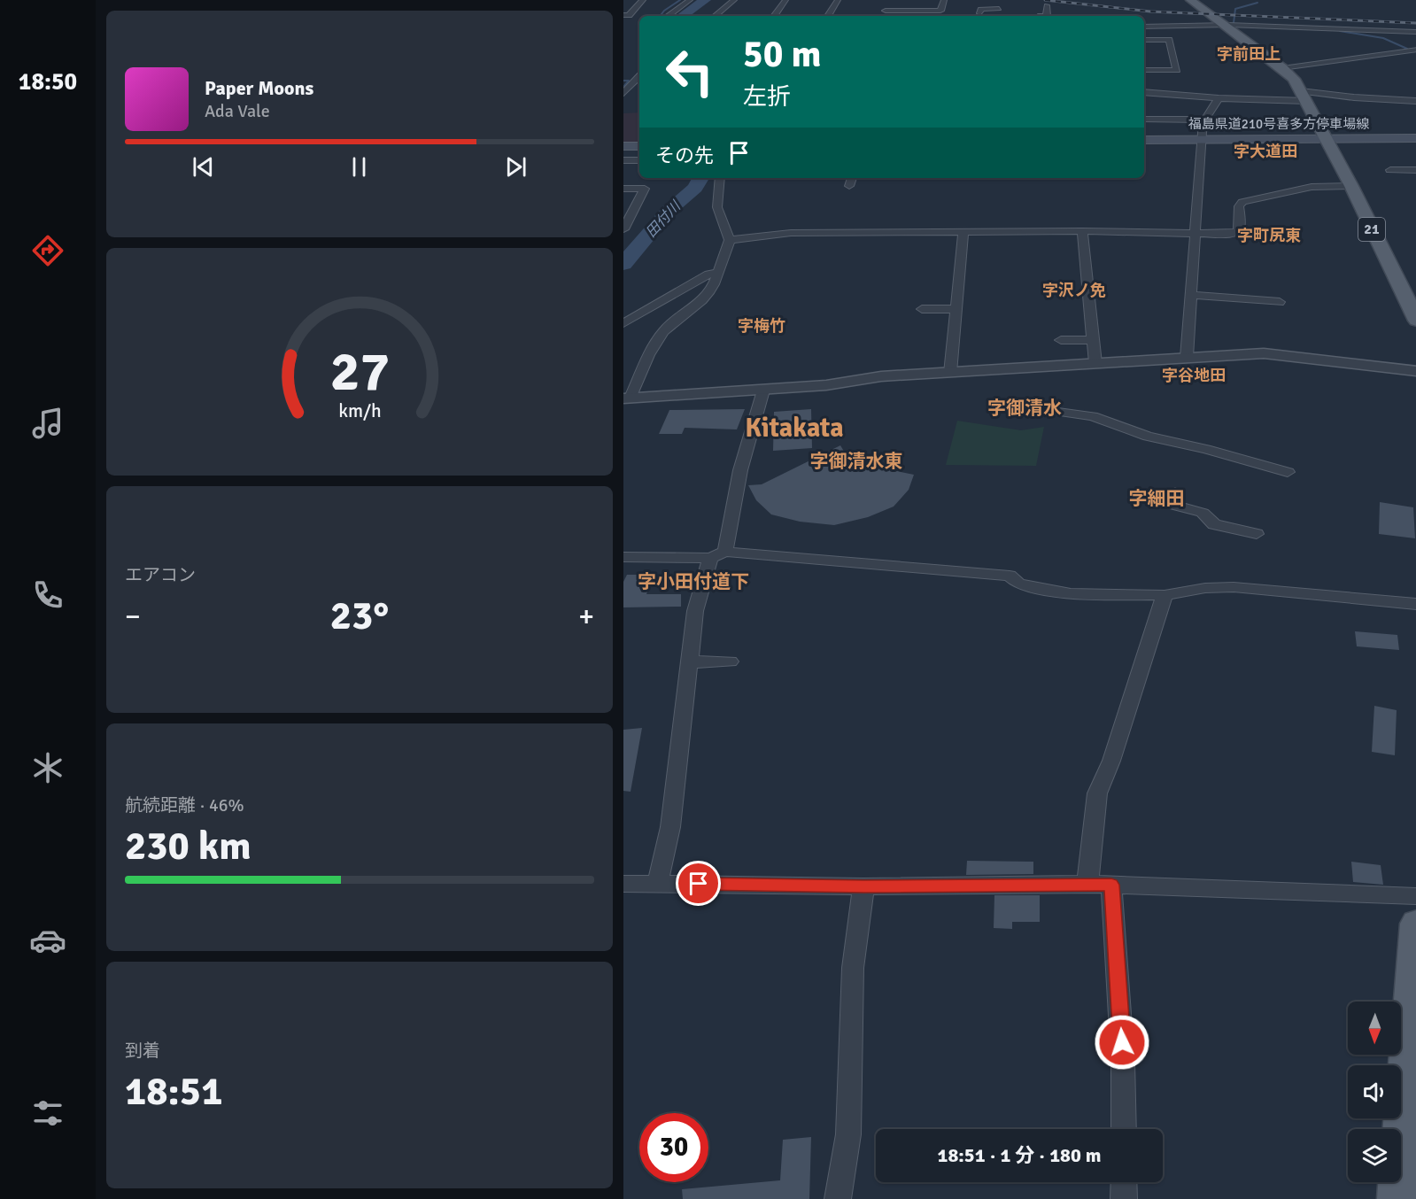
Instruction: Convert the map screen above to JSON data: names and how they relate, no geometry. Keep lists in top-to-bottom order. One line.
{"streets":{"main road":["福島県道210号喜多方停車場線","21"]},"crossings":[["福島県道210号喜多方停車場線","21"]],"districts":["字前田上","字大道田","字町尻東","字沢ノ免","字梅竹","字谷地田","字御清水","Kitakata","字御清水東","字細田","字小田付道下"],"water":["田付川"],"north":"bottom","page":{"tabs":"18:50","turn":["50 m","左折"],"song":["Paper Moons","Ada Vale"],"then":"その先","tile":["エアコン",["航続距離 · 46%","230 km"],["到着","18:51"]],"heat":["−","23°","+"],"limit":"30","trip":"18:51 · 1 分 · 180 m","gauge":["27","km/h"]}}
